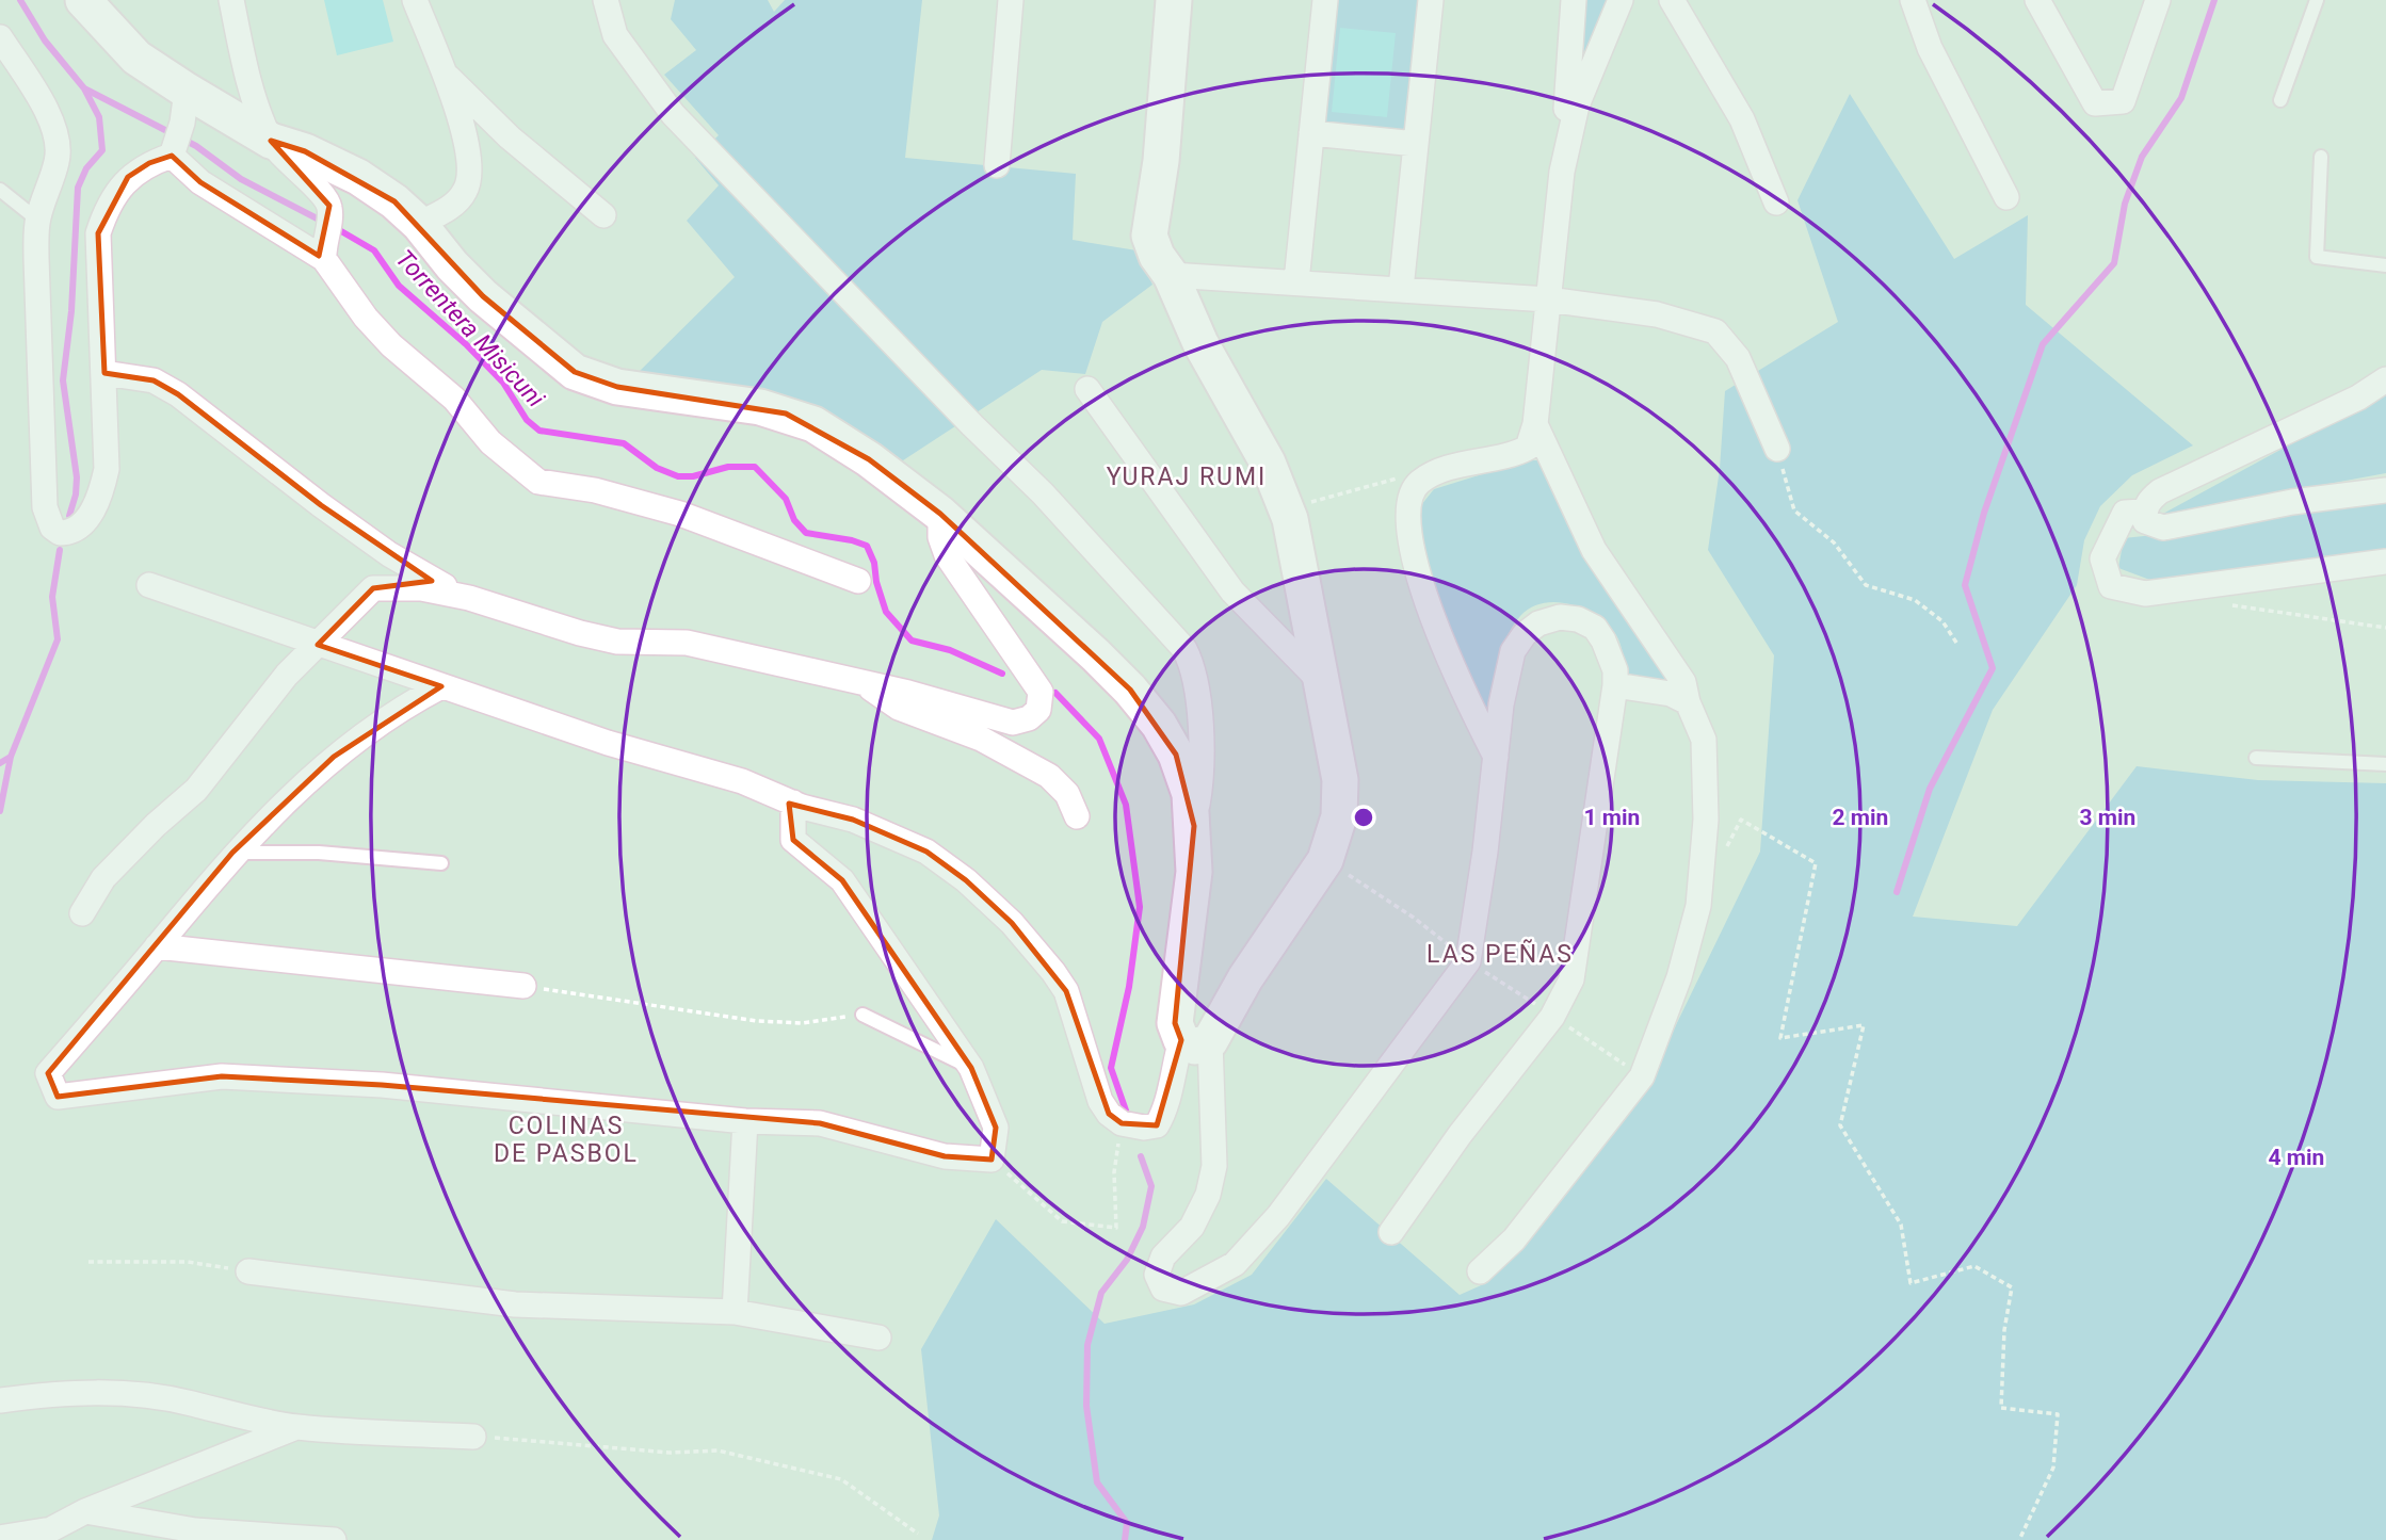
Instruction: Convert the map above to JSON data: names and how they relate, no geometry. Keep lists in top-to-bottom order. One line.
{"districts":["YURAJ RUMI","LAS PEÑAS","COLINAS DE PASBOL"],"water":["Torrentera Misicuni"],"rings":["1 min","2 min","3 min","4 min"]}
